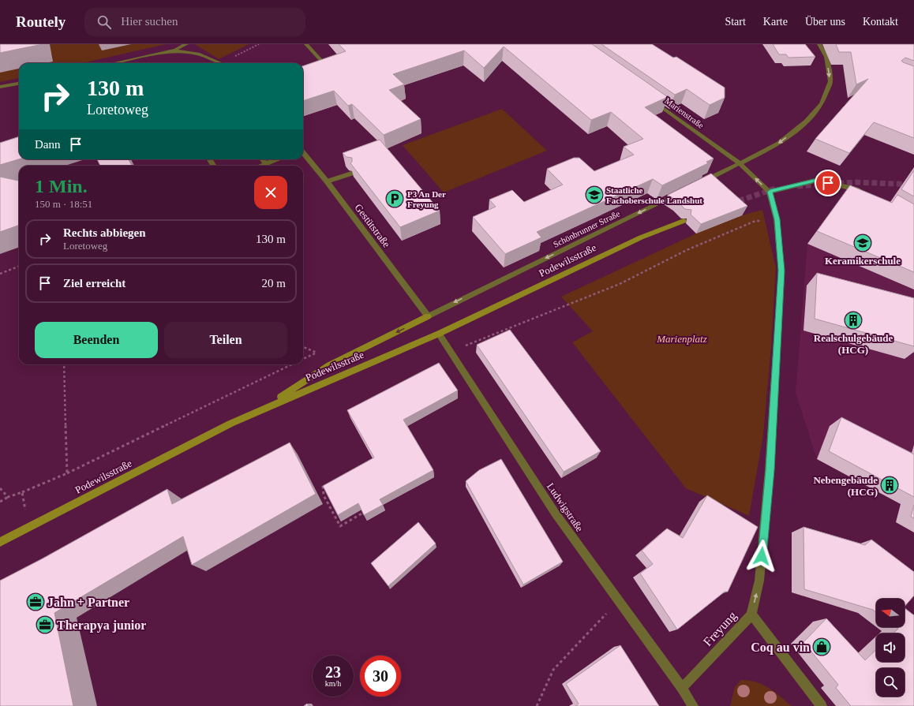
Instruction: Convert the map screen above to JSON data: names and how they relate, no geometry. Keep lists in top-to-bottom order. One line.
{"streets":{"main road":["Podewilsstraße"],"street":["Marienstraße","Gestütstraße","Schönbrunner Straße","Ludwigstraße","Freyung"]},"crossings":[["Gestütstraße","Schönbrunner Straße"],["Podewilsstraße","Ludwigstraße"],["Ludwigstraße","Freyung"]],"one_way":["Schönbrunner Straße"],"parks":["Marienplatz"],"places":{"school or university":["Staatliche Fachoberschule Landshut","Keramikerschule"],"parking":["P3 An Der Freyung"],"building":["Realschulgebäude (HCG)","Nebengebäude (HCG)"],"office":["Jahn + Partner","Therapya junior"],"shop":["Coq au vin"]},"north":"left","page":{"header":"Routely","search":"Hier suchen","nav":["Start","Karte","Über uns","Kontakt"],"turn":["130 m","Loretoweg"],"then":"Dann","heading":["1 Min.","150 m · 18:51"],"list":[{"name":"Rechts abbiegen","note":"Loretoweg","value":"130 m"},{"name":"Ziel erreicht","value":"20 m"}],"buttons":["Beenden","Teilen"],"speed":"23 km/h","limit":"30"}}
